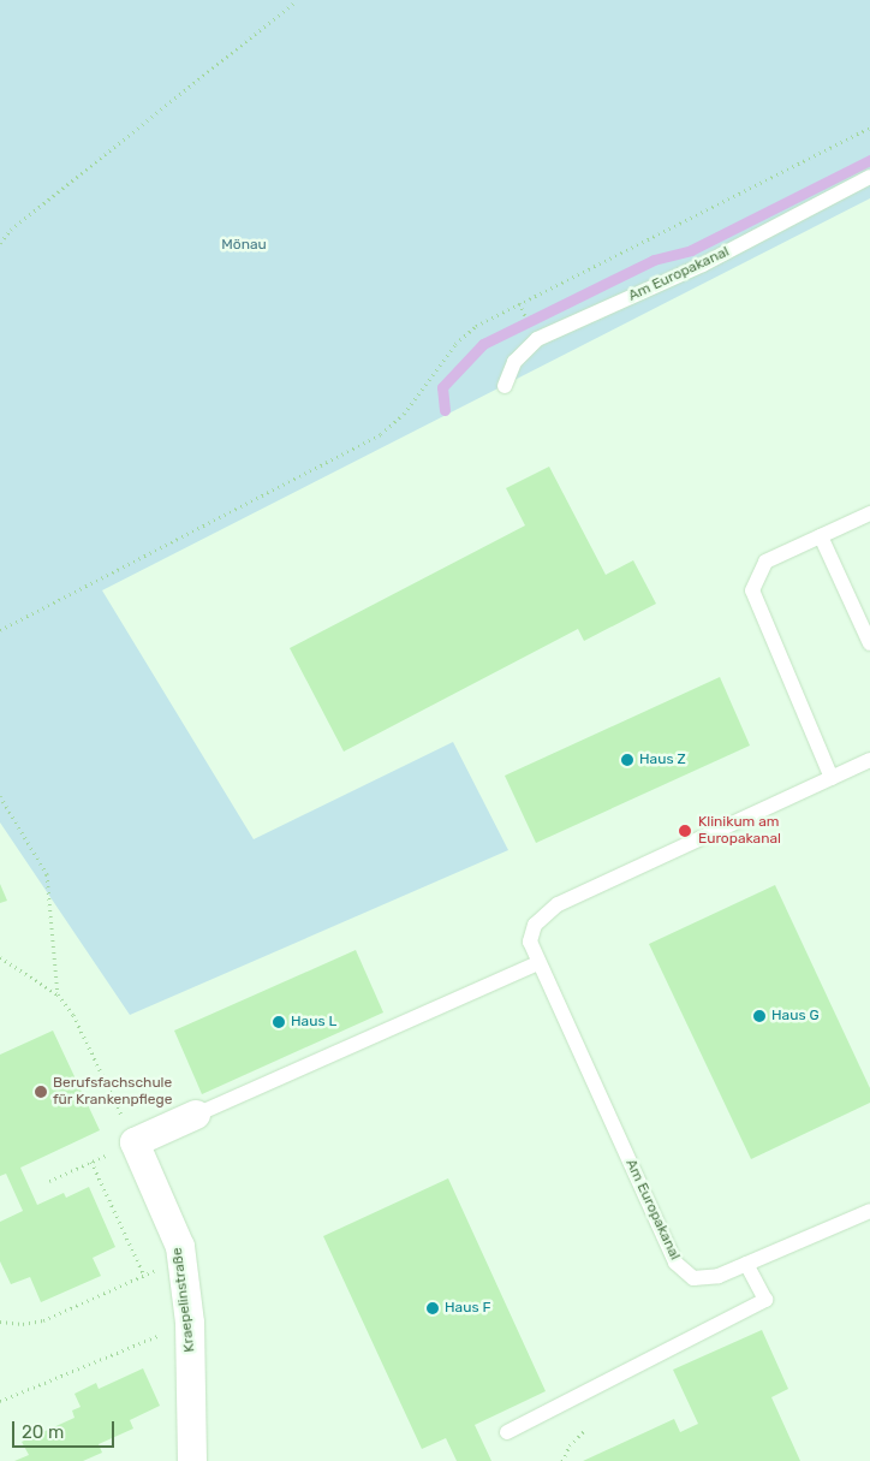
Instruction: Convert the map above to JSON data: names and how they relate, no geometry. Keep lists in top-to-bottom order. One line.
{"streets":{"street":["Kraepelinstraße"],"lane":["Am Europakanal"]},"parks":["Mönau"],"places":["Haus Z","Klinikum am Europakanal","Haus G","Haus L","Berufsfachschule für Krankenpflege","Haus F"],"scale_bar":"20 m"}
